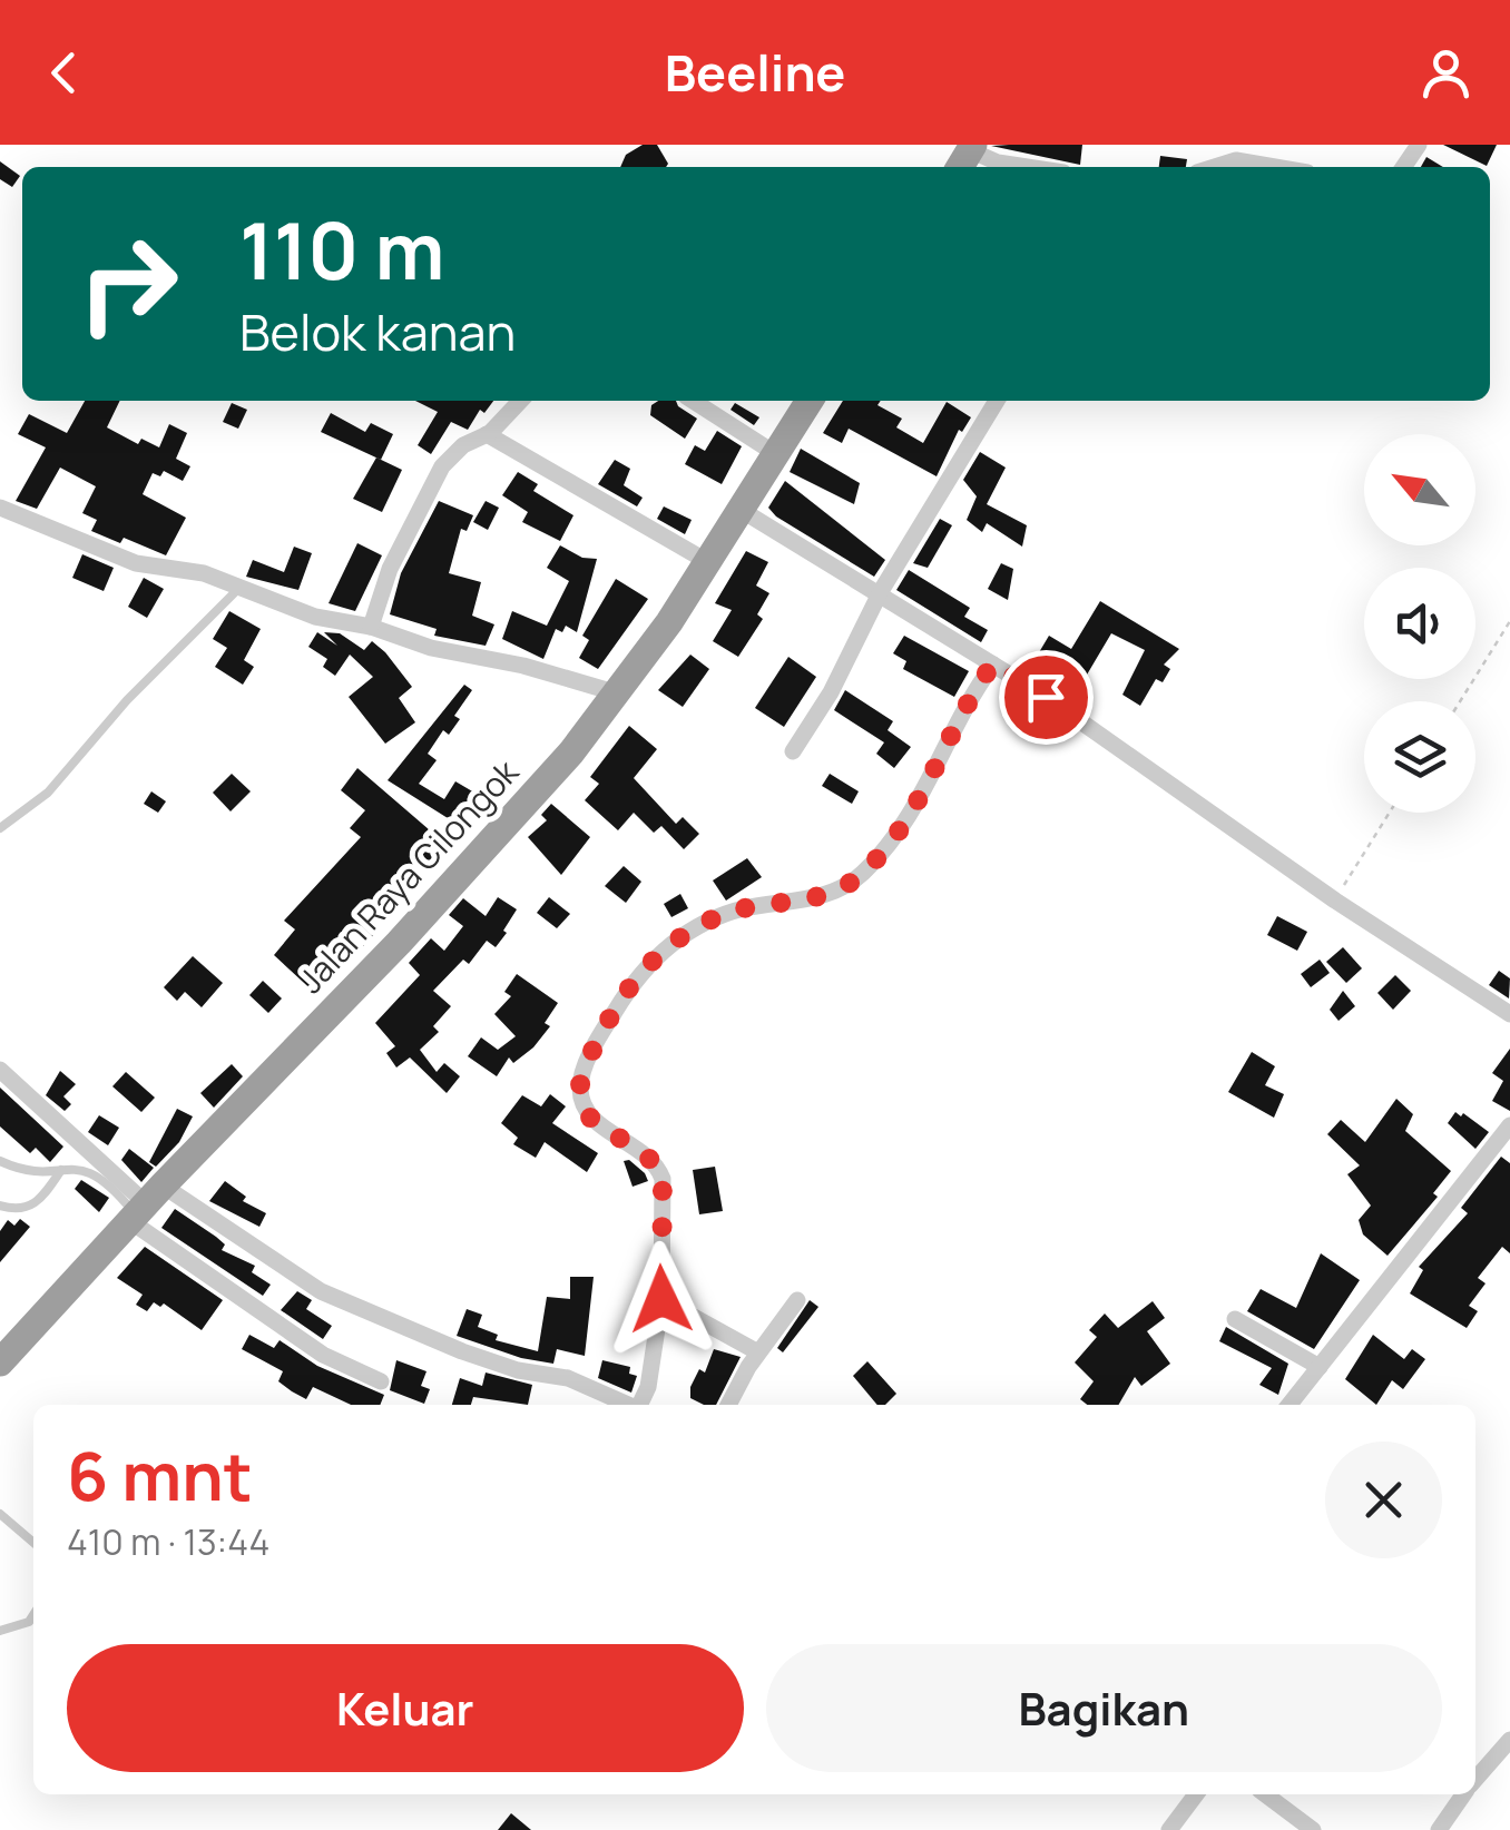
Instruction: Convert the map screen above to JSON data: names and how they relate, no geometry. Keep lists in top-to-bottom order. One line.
{"streets":{"highway":["Jalan Raya Cilongok"]},"north":"top left","page":{"header":"Beeline","turn":["110 m","Belok kanan"],"heading":["6 mnt","410 m · 13:44"],"buttons":["Keluar","Bagikan"]}}
